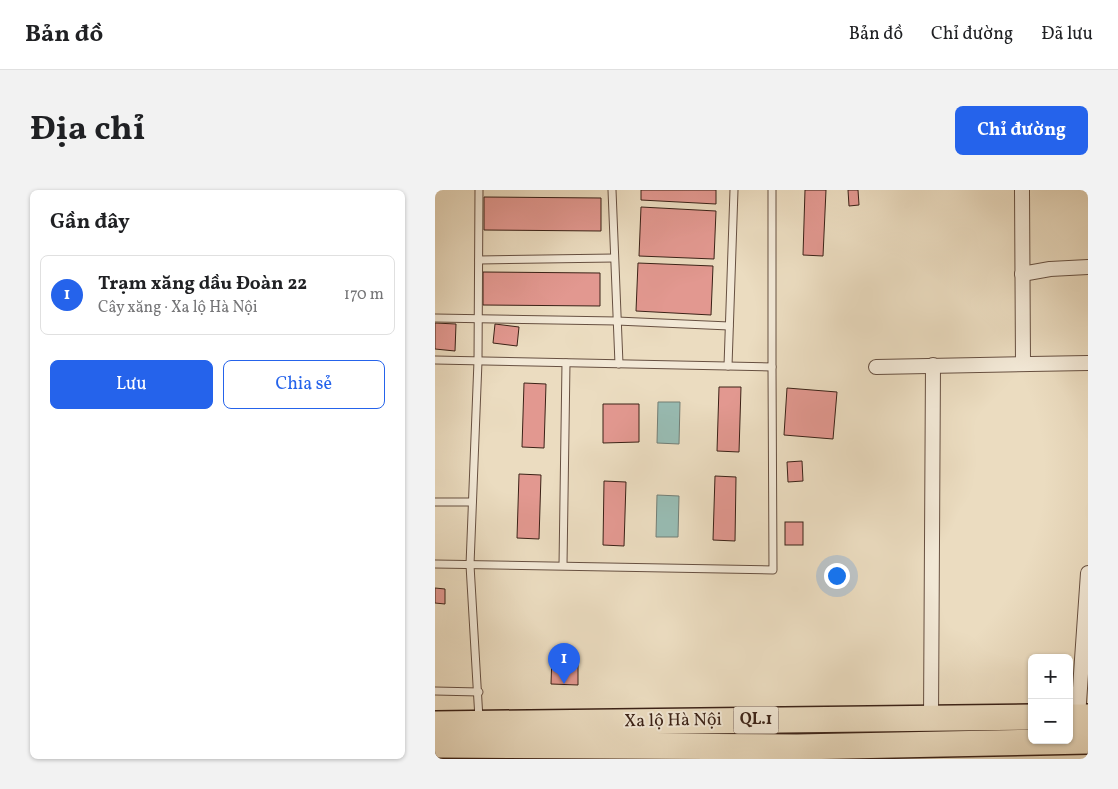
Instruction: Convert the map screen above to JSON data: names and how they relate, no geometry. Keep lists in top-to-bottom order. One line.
{"streets":{"highway":["QL.1","Xa lộ Hà Nội"]},"page":{"header":"Bản đồ","nav":["Bản đồ","Chỉ đường","Đã lưu"],"title":"Địa chỉ","buttons":["Chỉ đường",["Lưu","Chia sẻ"]],"heading":"Gần đây","list":[{"mark":"1","name":"Trạm xăng dầu Đoàn 22","note":"Cây xăng · Xa lộ Hà Nội","value":"170 m"}],"pins":"1","map_buttons":["+","−"]}}
